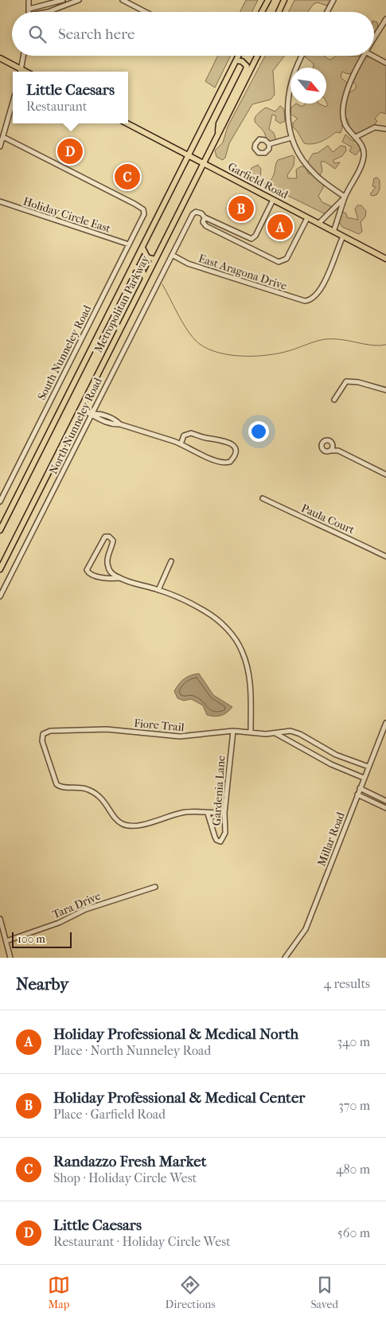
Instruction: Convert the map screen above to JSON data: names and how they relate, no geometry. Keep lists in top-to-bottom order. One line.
{"streets":{"main road":["Garfield Road","Metropolitan Parkway"],"street":["Holiday Circle East","East Aragona Drive","South Nunneley Road","North Nunneley Road","Paula Court","Fiore Trail","Gardenia Lane","Millar Road","Tara Drive"]},"crossings":[["Garfield Road","East Aragona Drive"],["Garfield Road","Metropolitan Parkway"],["Garfield Road","North Nunneley Road"],["Holiday Circle East","South Nunneley Road"],["East Aragona Drive","North Nunneley Road"],["Fiore Trail","Gardenia Lane"],["Fiore Trail","Millar Road"]],"scale_bar":"100 m","north":"bottom right","page":{"search":"Search here","popup":["Little Caesars","Restaurant"],"pins":["D","C","B","A"],"scale":"100 m","heading":["Nearby","4 results"],"list":[{"mark":"A","name":"Holiday Professional & Medical North","note":"Place · North Nunneley Road","value":"340 m"},{"mark":"B","name":"Holiday Professional & Medical Center","note":"Place · Garfield Road","value":"370 m"},{"mark":"C","name":"Randazzo Fresh Market","note":"Shop · Holiday Circle West","value":"480 m"},{"mark":"D","name":"Little Caesars","note":"Restaurant · Holiday Circle West","value":"560 m"}],"nav":["Map","Directions","Saved"]}}
